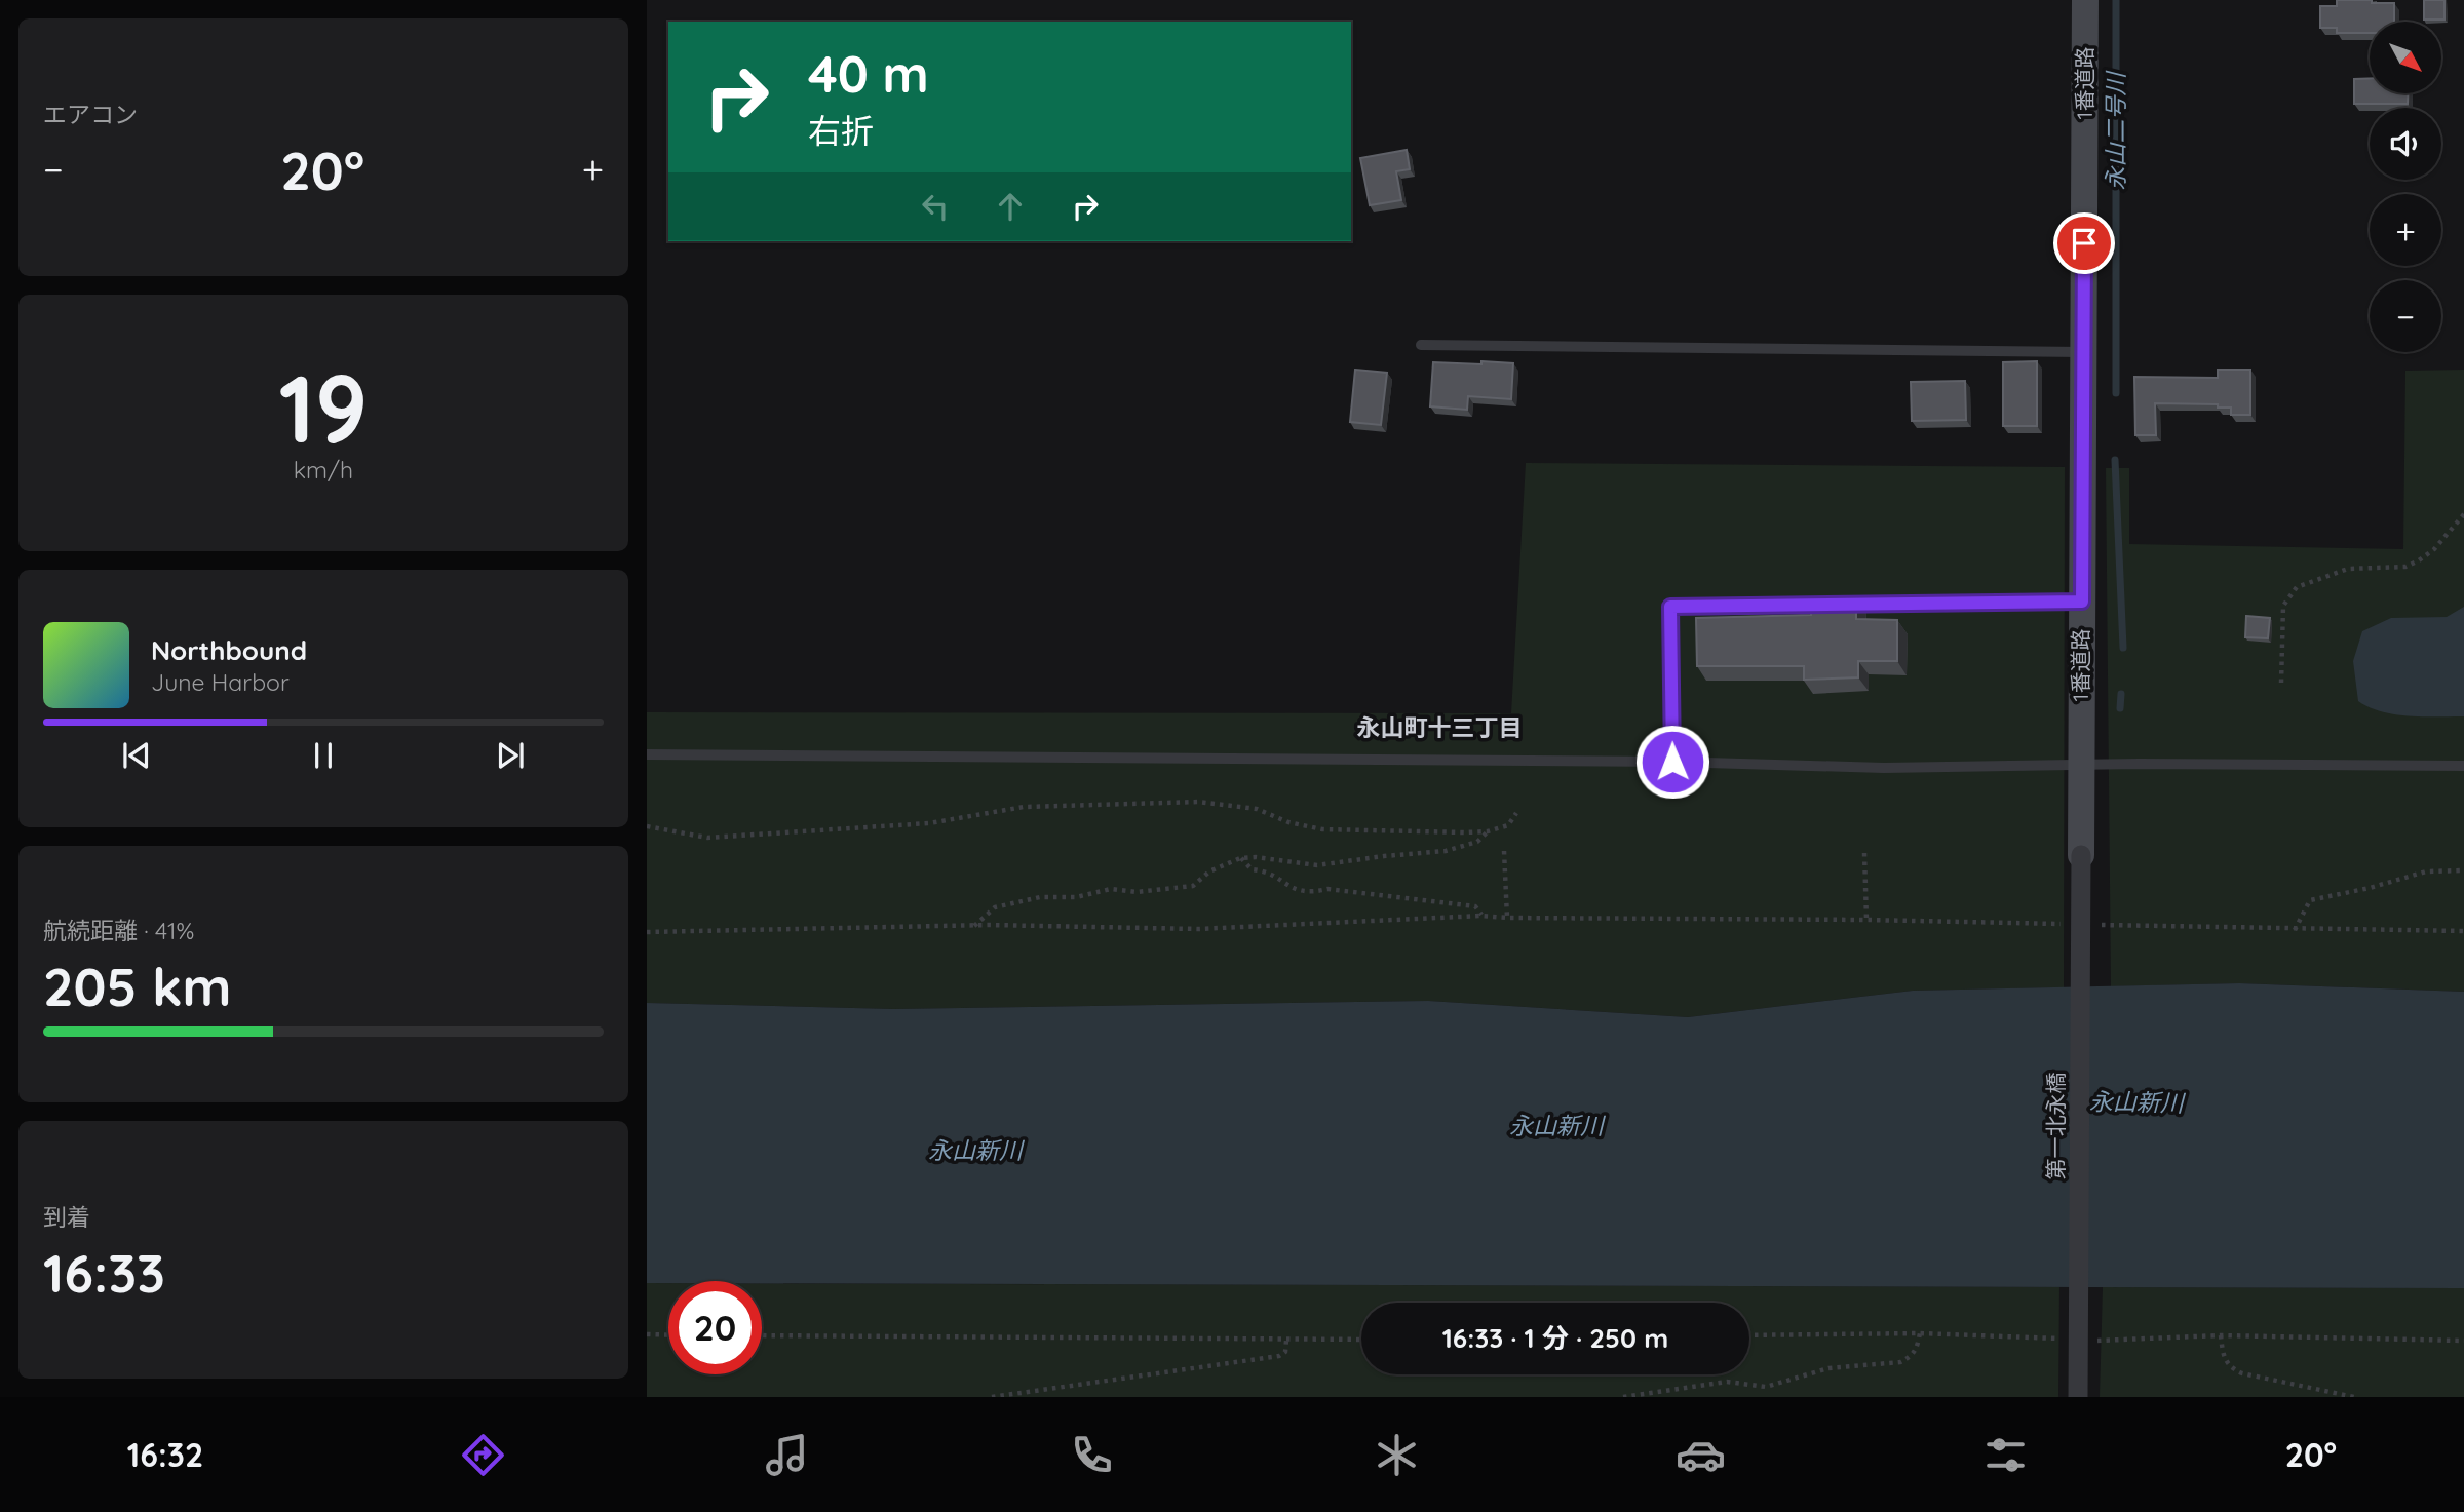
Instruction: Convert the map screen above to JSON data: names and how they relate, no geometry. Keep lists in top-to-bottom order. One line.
{"streets":{"street":["1番道路","第一北永橋"]},"crossings":[["1番道路","第一北永橋"]],"districts":["永山町十三丁目"],"water":["永山二号川","永山新川"],"north":"bottom right","page":{"tile":["エアコン",["19","km/h"],["航続距離 · 41%","205 km"],["到着","16:33"]],"map_buttons":["+","−"],"turn":["40 m","右折"],"heat":["−","20°","+"],"song":["Northbound","June Harbor"],"limit":"20","trip":"16:33 · 1 分 · 250 m","tabs":["16:32","20°"]}}
